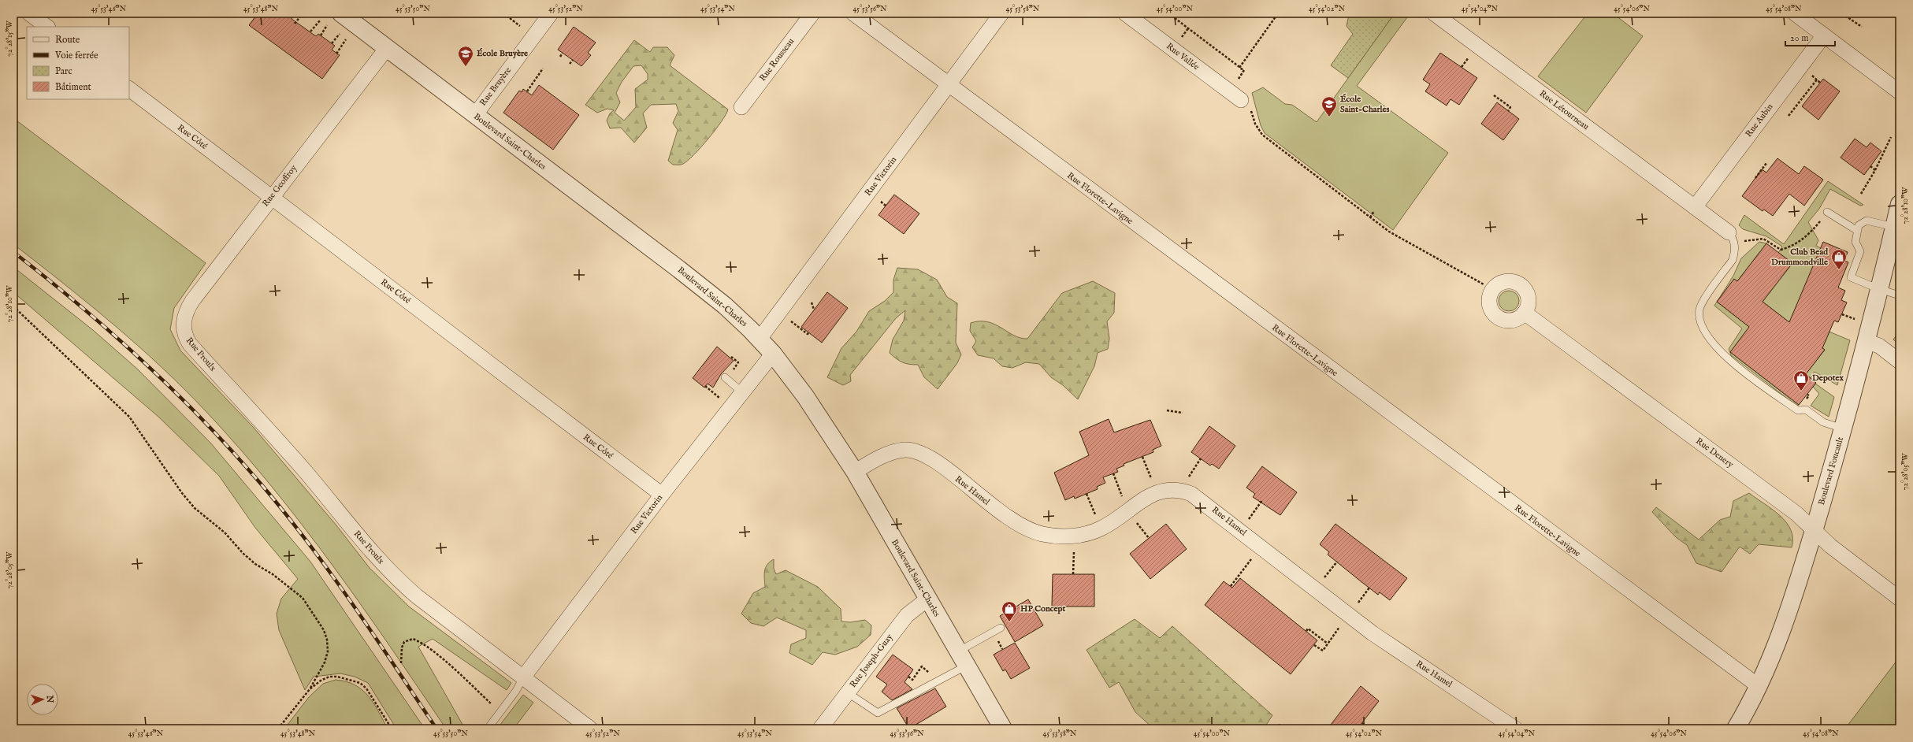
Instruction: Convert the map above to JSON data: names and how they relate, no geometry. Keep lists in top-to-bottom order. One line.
{"streets":{"street":["Rue Vallée","Rue Rousseau","Rue Bruyère","Rue Létourneau","Rue Aubin","Rue Côté","Boulevard Saint-Charles","Rue Victorin","Rue Geoffroy","Rue Florette-Lavigne","Rue Proulx","Rue Denery","Boulevard Foucault","Rue Hamel","Rue Joseph-Guay"]},"crossings":[["Rue Bruyère","Boulevard Saint-Charles"],["Rue Létourneau","Rue Aubin"],["Rue Côté","Rue Victorin"],["Rue Côté","Rue Geoffroy"],["Boulevard Saint-Charles","Rue Victorin"],["Boulevard Saint-Charles","Rue Geoffroy"],["Boulevard Saint-Charles","Rue Hamel"],["Boulevard Saint-Charles","Rue Joseph-Guay"],["Rue Victorin","Rue Florette-Lavigne"],["Rue Victorin","Rue Proulx"],["Rue Geoffroy","Rue Proulx"],["Rue Florette-Lavigne","Boulevard Foucault"],["Rue Denery","Boulevard Foucault"]],"places":{"school or university":["École Bruyère","École Saint-Charles"],"shop":["Club Bead Drummondville","Depotex","HP Concept"]},"legend":["Route","Voie ferrée","Parc","Bâtiment"],"scale_bar":"20 m","north":"right","coordinates":["45°53'46\"N","45°53'48\"N","45°53'50\"N","45°53'52\"N","45°53'54\"N","45°53'56\"N","45°53'58\"N","45°54'00\"N","45°54'02\"N","45°54'04\"N","45°54'06\"N","45°54'08\"N","72°28'15\"W","72°28'10\"W","72°28'05\"W"]}
